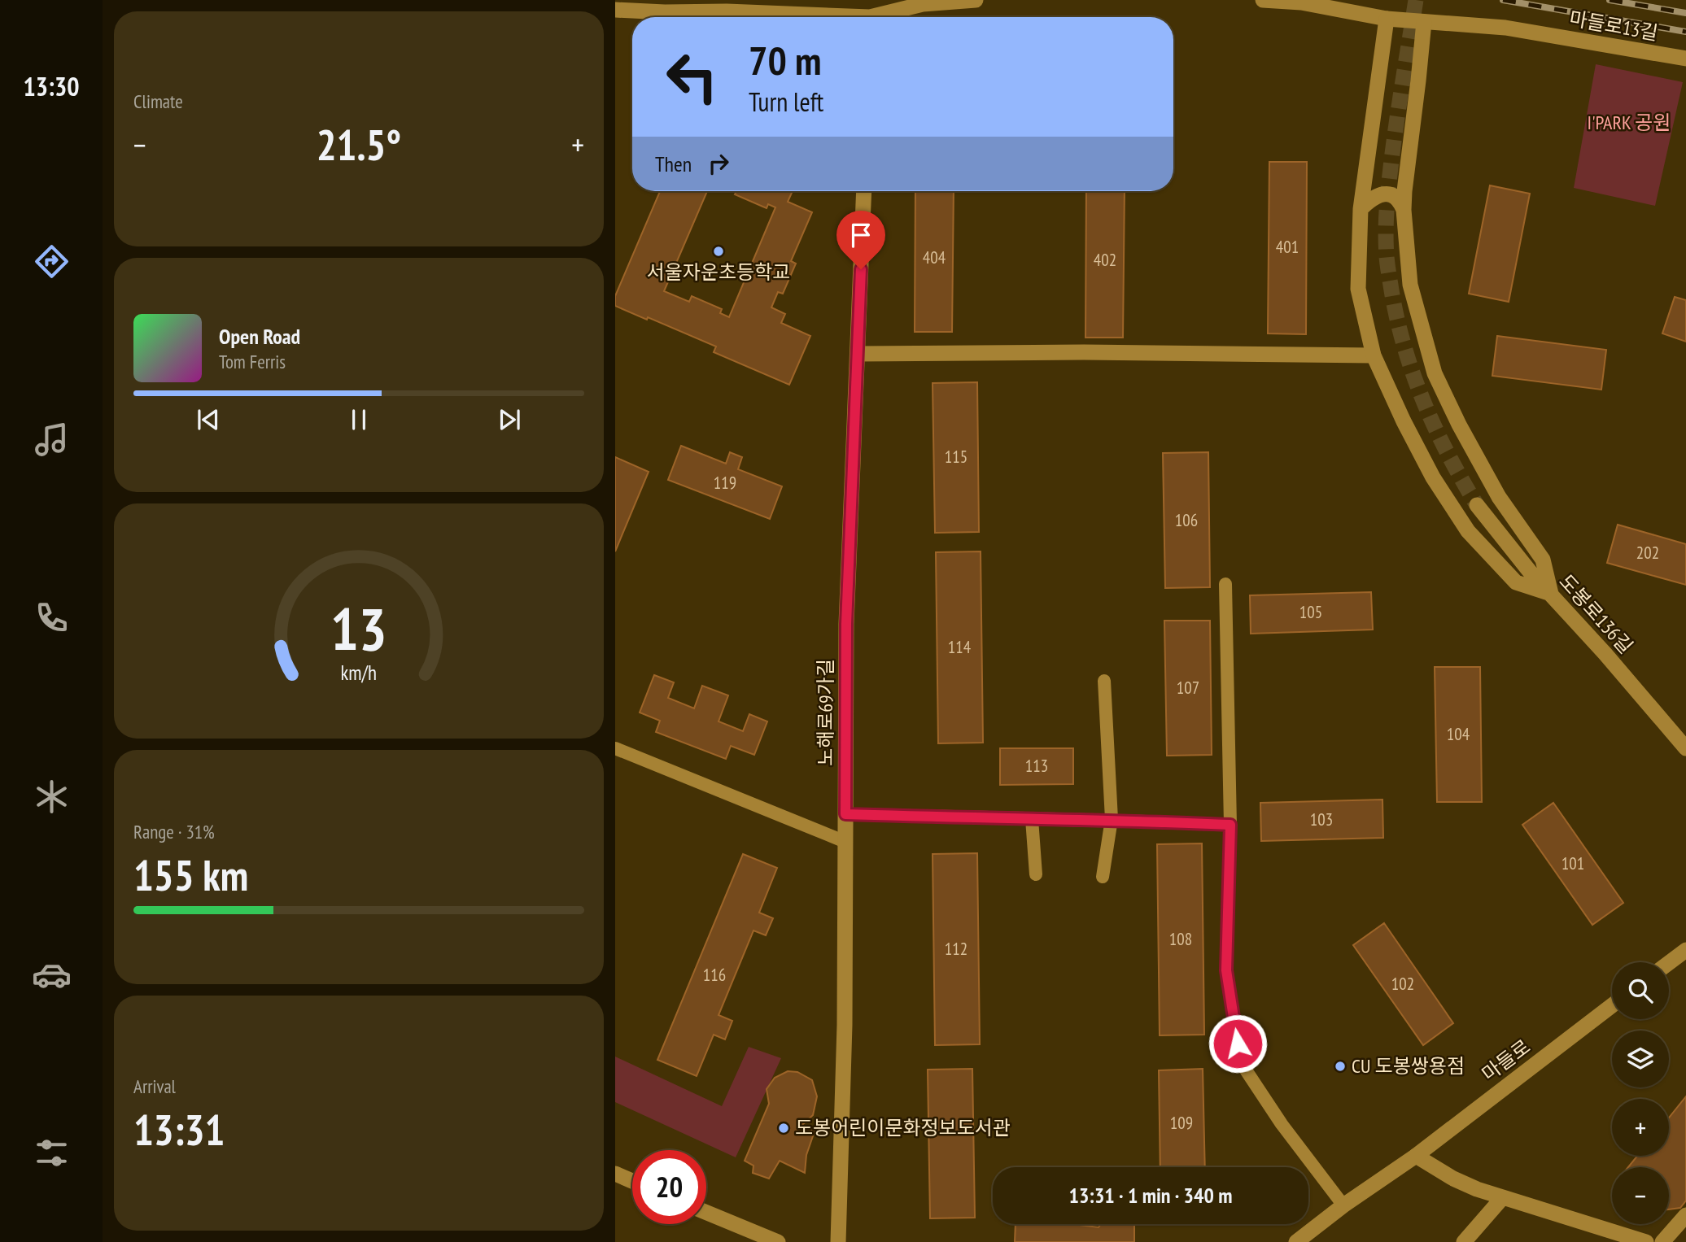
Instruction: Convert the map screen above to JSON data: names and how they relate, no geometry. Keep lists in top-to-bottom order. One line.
{"streets":{"street":["마들로13길","도봉로136길","노해로69가길","마들로"]},"parks":["I'PARK 공원"],"places":["서울자운초등학교","CU 도봉쌍용점","도봉어린이문화정보도서관"],"house_numbers":["401","404","402","115","119","106","202","105","114","107","104","113","103","101","108","112","116","102","109"],"page":{"tabs":"13:30","tile":["Climate",["Range · 31%","155 km"],["Arrival","13:31"]],"turn":["70 m","Turn left"],"heat":["−","21.5°","+"],"then":"Then","song":["Open Road","Tom Ferris"],"map_buttons":["+","−"],"limit":"20","trip":"13:31 · 1 min · 340 m","gauge":["13","km/h"]}}
